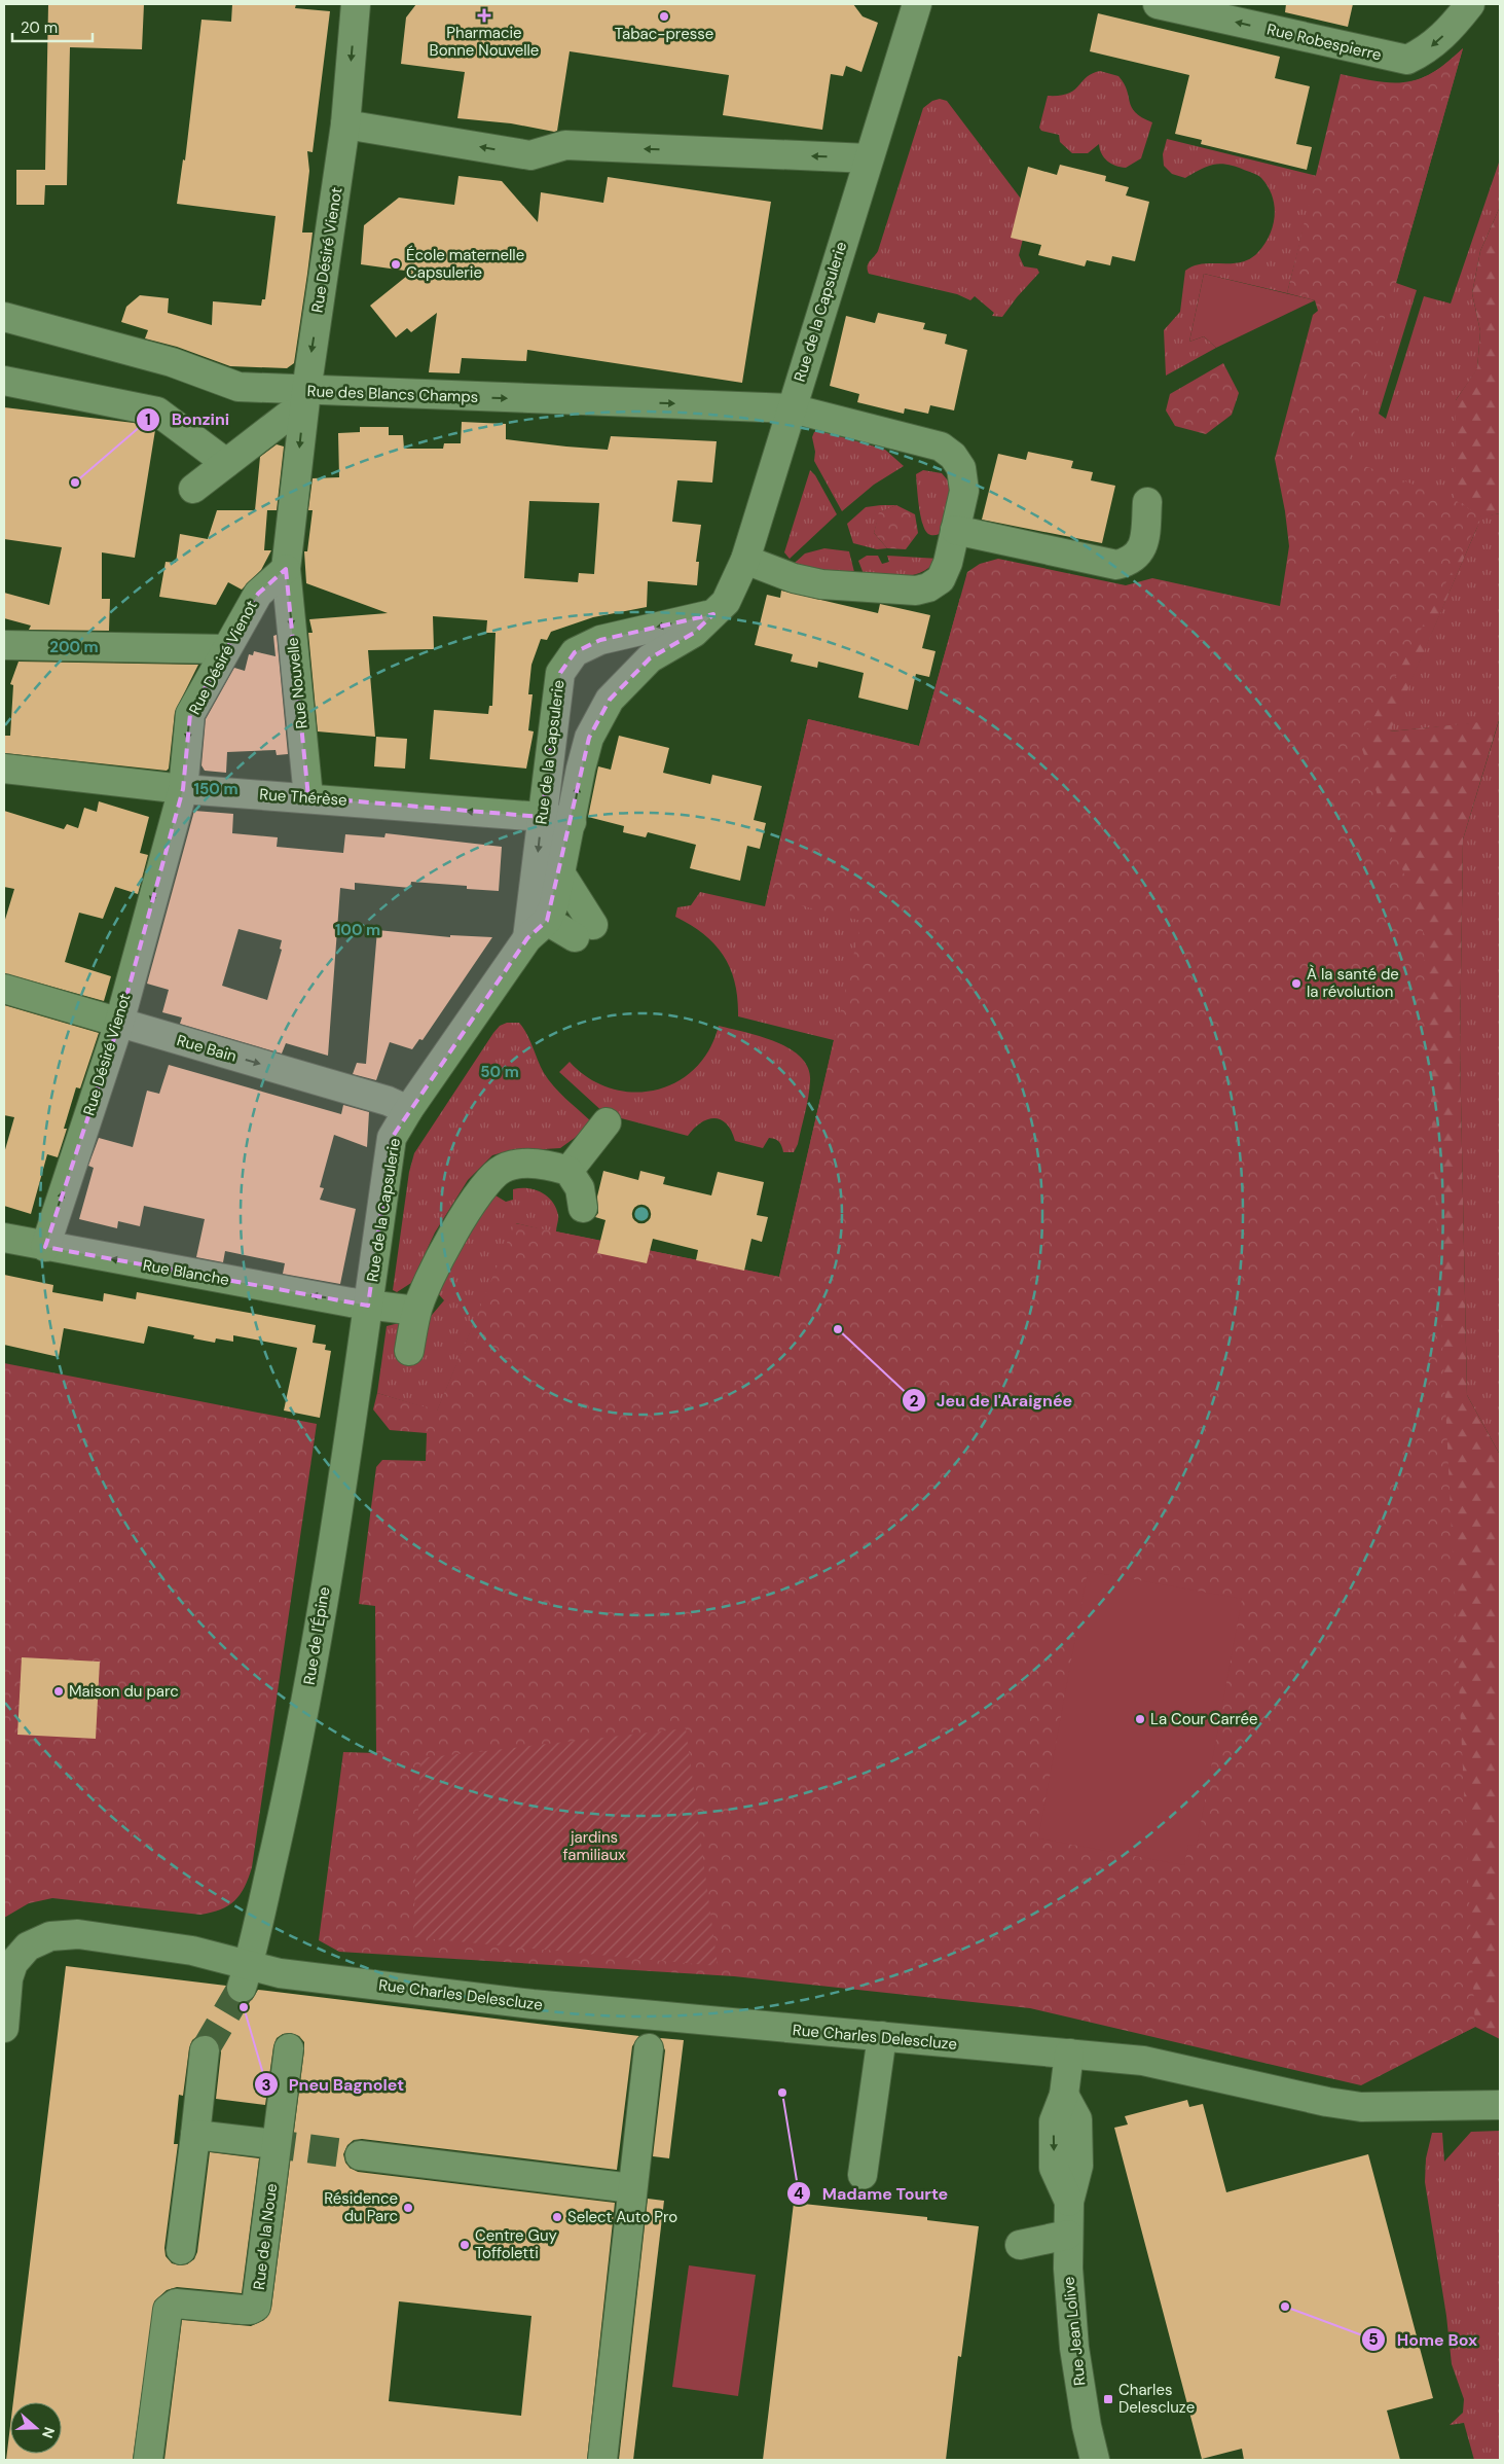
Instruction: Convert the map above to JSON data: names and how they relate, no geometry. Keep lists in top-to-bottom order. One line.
{"streets":{"street":["Rue Robespierre","Rue Désiré Vienot","Rue de la Capsulerie","Rue des Blancs Champs","Rue Nouvelle","Rue Thérèse","Rue Bain","Rue Blanche","Rue de l'Épine","Rue Charles Delescluze","Rue de la Noue","Rue Jean Lolive"]},"crossings":[["Rue Désiré Vienot","Rue des Blancs Champs"],["Rue Désiré Vienot","Rue Nouvelle"],["Rue Désiré Vienot","Rue Thérèse"],["Rue Désiré Vienot","Rue Bain"],["Rue Désiré Vienot","Rue Blanche"],["Rue de la Capsulerie","Rue des Blancs Champs"],["Rue de la Capsulerie","Rue Thérèse"],["Rue de la Capsulerie","Rue Bain"],["Rue de la Capsulerie","Rue Blanche"],["Rue de la Capsulerie","Rue de l'Épine"],["Rue Nouvelle","Rue Thérèse"],["Rue Blanche","Rue de l'Épine"],["Rue de l'Épine","Rue Charles Delescluze"],["Rue Charles Delescluze","Rue Jean Lolive"]],"one_way":["Rue Robespierre","Rue des Blancs Champs","Rue Nouvelle","Rue Thérèse","Rue Bain","Rue Blanche"],"parks":["jardins familiaux"],"places":{"health":["Pharmacie Bonne Nouvelle"],"other":["Tabac-presse","École maternelle Capsulerie","Bonzini","À la santé de la révolution","Jeu de l'Araignée","Maison du parc","La Cour Carrée","Pneu Bagnolet","Madame Tourte","Résidence du Parc","Select Auto Pro","Centre Guy Toffoletti","Home Box"],"transit":["Charles Delescluze"]},"scale_bar":"20 m","north":"right","rings":["200 m","150 m","100 m","50 m"]}
